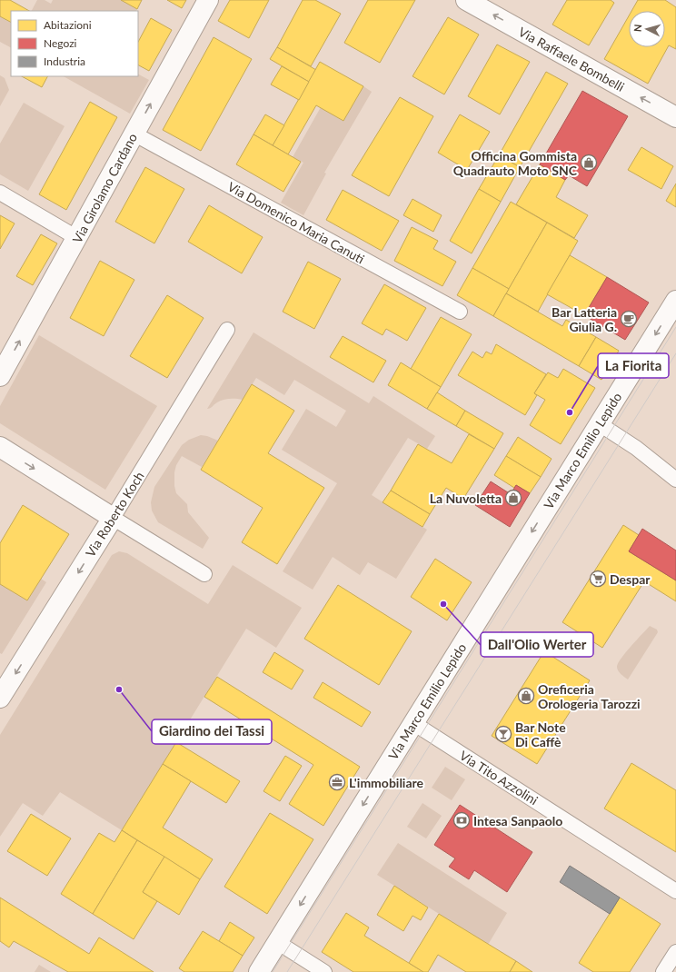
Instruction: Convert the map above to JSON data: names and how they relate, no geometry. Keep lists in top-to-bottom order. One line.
{"streets":{"street":["Via Raffaele Bombelli","Via Girolamo Cardano","Via Marco Emilio Lepido","Via Roberto Koch"],"lane":["Via Domenico Maria Canuti","Via Tito Azzolini"]},"crossings":[["Via Girolamo Cardano","Via Domenico Maria Canuti"],["Via Marco Emilio Lepido","Via Tito Azzolini"]],"one_way":["Via Raffaele Bombelli","Via Girolamo Cardano","Via Marco Emilio Lepido","Via Roberto Koch"],"places":{"shop":["Officina Gommista Quadrauto Moto SNC","La Nuvoletta","Oreficeria Orologeria Tarozzi"],"cafe":["Bar Latteria Giulia G."],"other":["La Fiorita","Dall'Olio Werter","Giardino dei Tassi"],"supermarket":["Despar"],"bar":["Bar Note Di Caffè"],"office":["L'immobiliare"],"bank":["Intesa Sanpaolo"]},"legend":["Abitazioni","Negozi","Industria"],"north":"left"}
